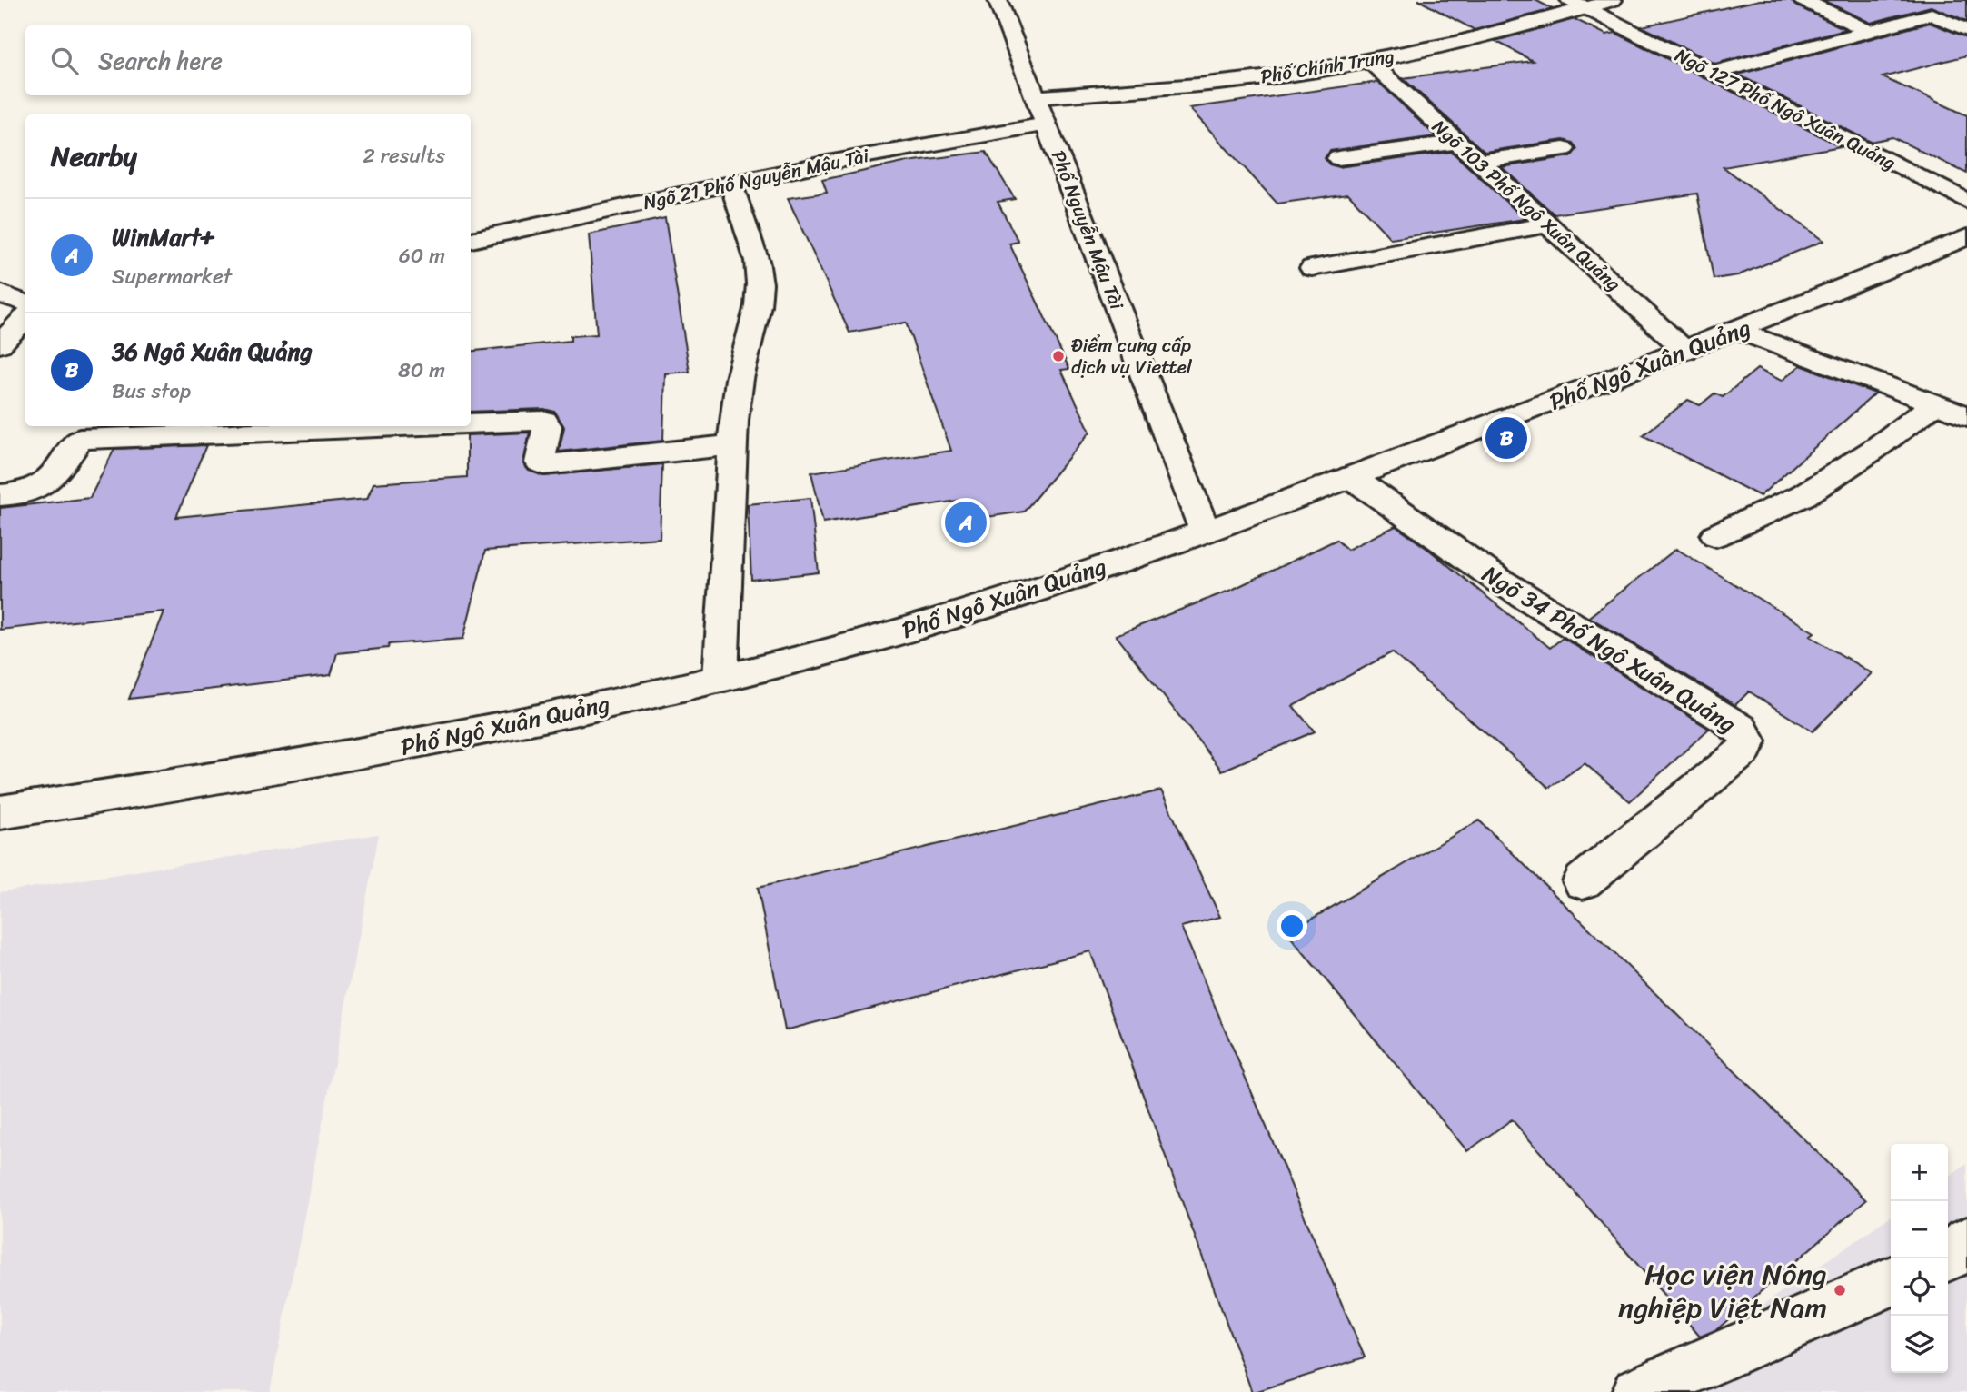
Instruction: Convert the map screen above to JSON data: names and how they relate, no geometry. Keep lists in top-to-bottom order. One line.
{"streets":{"street":["Phố Chính Trung","Ngõ 127 Phố Ngô Xuân Quảng","Ngõ 21 Phố Nguyễn Mậu Tài","Ngõ 103 Phố Ngô Xuân Quảng","Phố Nguyễn Mậu Tài","Phố Ngô Xuân Quảng","Ngõ 34 Phố Ngô Xuân Quảng"]},"crossings":[["Phố Chính Trung","Ngõ 127 Phố Ngô Xuân Quảng"],["Phố Chính Trung","Ngõ 103 Phố Ngô Xuân Quảng"],["Phố Chính Trung","Phố Nguyễn Mậu Tài"],["Ngõ 21 Phố Nguyễn Mậu Tài","Phố Nguyễn Mậu Tài"],["Ngõ 103 Phố Ngô Xuân Quảng","Phố Ngô Xuân Quảng"],["Phố Nguyễn Mậu Tài","Phố Ngô Xuân Quảng"],["Phố Ngô Xuân Quảng","Ngõ 34 Phố Ngô Xuân Quảng"]],"places":["Điểm cung cấp dịch vụ Viettel","Học viện Nông nghiệp Việt Nam"],"page":{"search":"Search here","heading":["Nearby","2 results"],"list":[{"mark":"A","name":"WinMart+","note":"Supermarket","value":"60 m"},{"mark":"B","name":"36 Ngô Xuân Quảng","note":"Bus stop","value":"80 m"}],"pins":["B","A"],"map_buttons":["+","−"]}}
